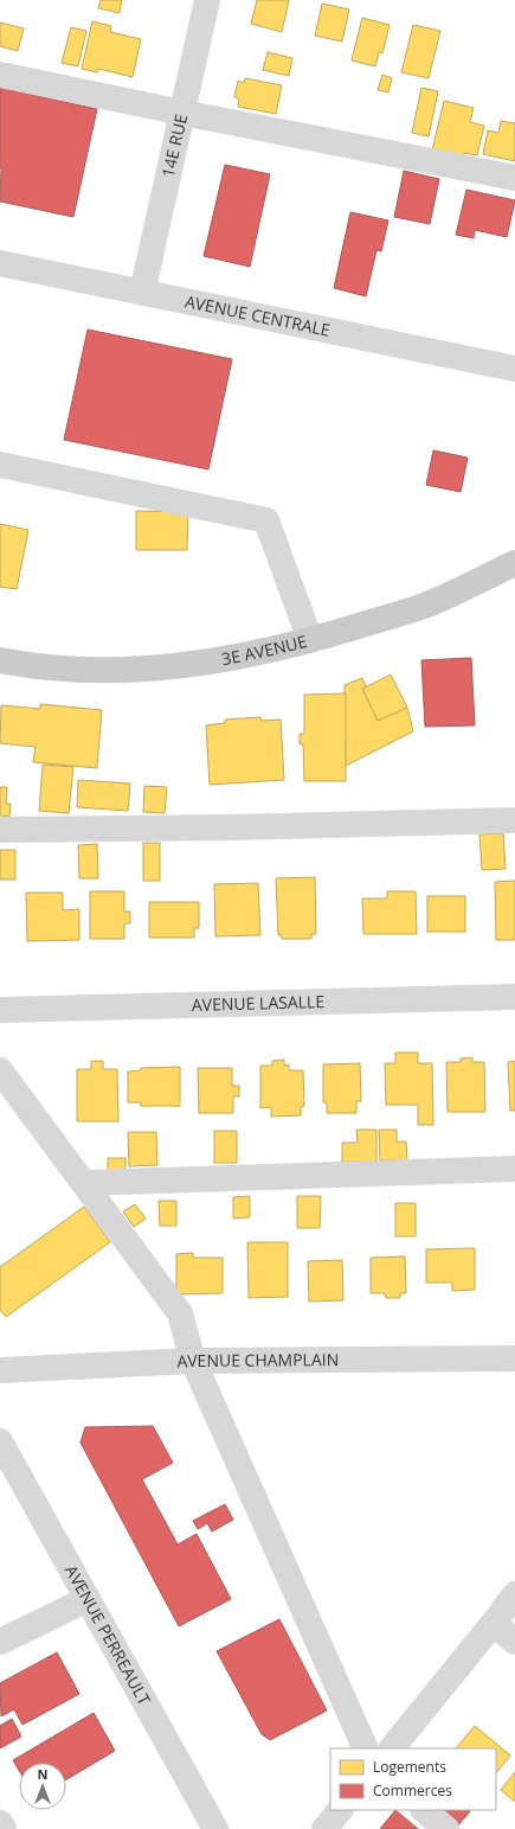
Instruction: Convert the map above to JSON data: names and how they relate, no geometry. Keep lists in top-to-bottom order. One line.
{"streets":{"main road":["3E AVENUE"],"street":["14E RUE","AVENUE CENTRALE","AVENUE LASALLE","AVENUE CHAMPLAIN","AVENUE PERREAULT"]},"crossings":[["14E RUE","AVENUE CENTRALE"]],"legend":["Logements","Commerces"],"north":"top"}
